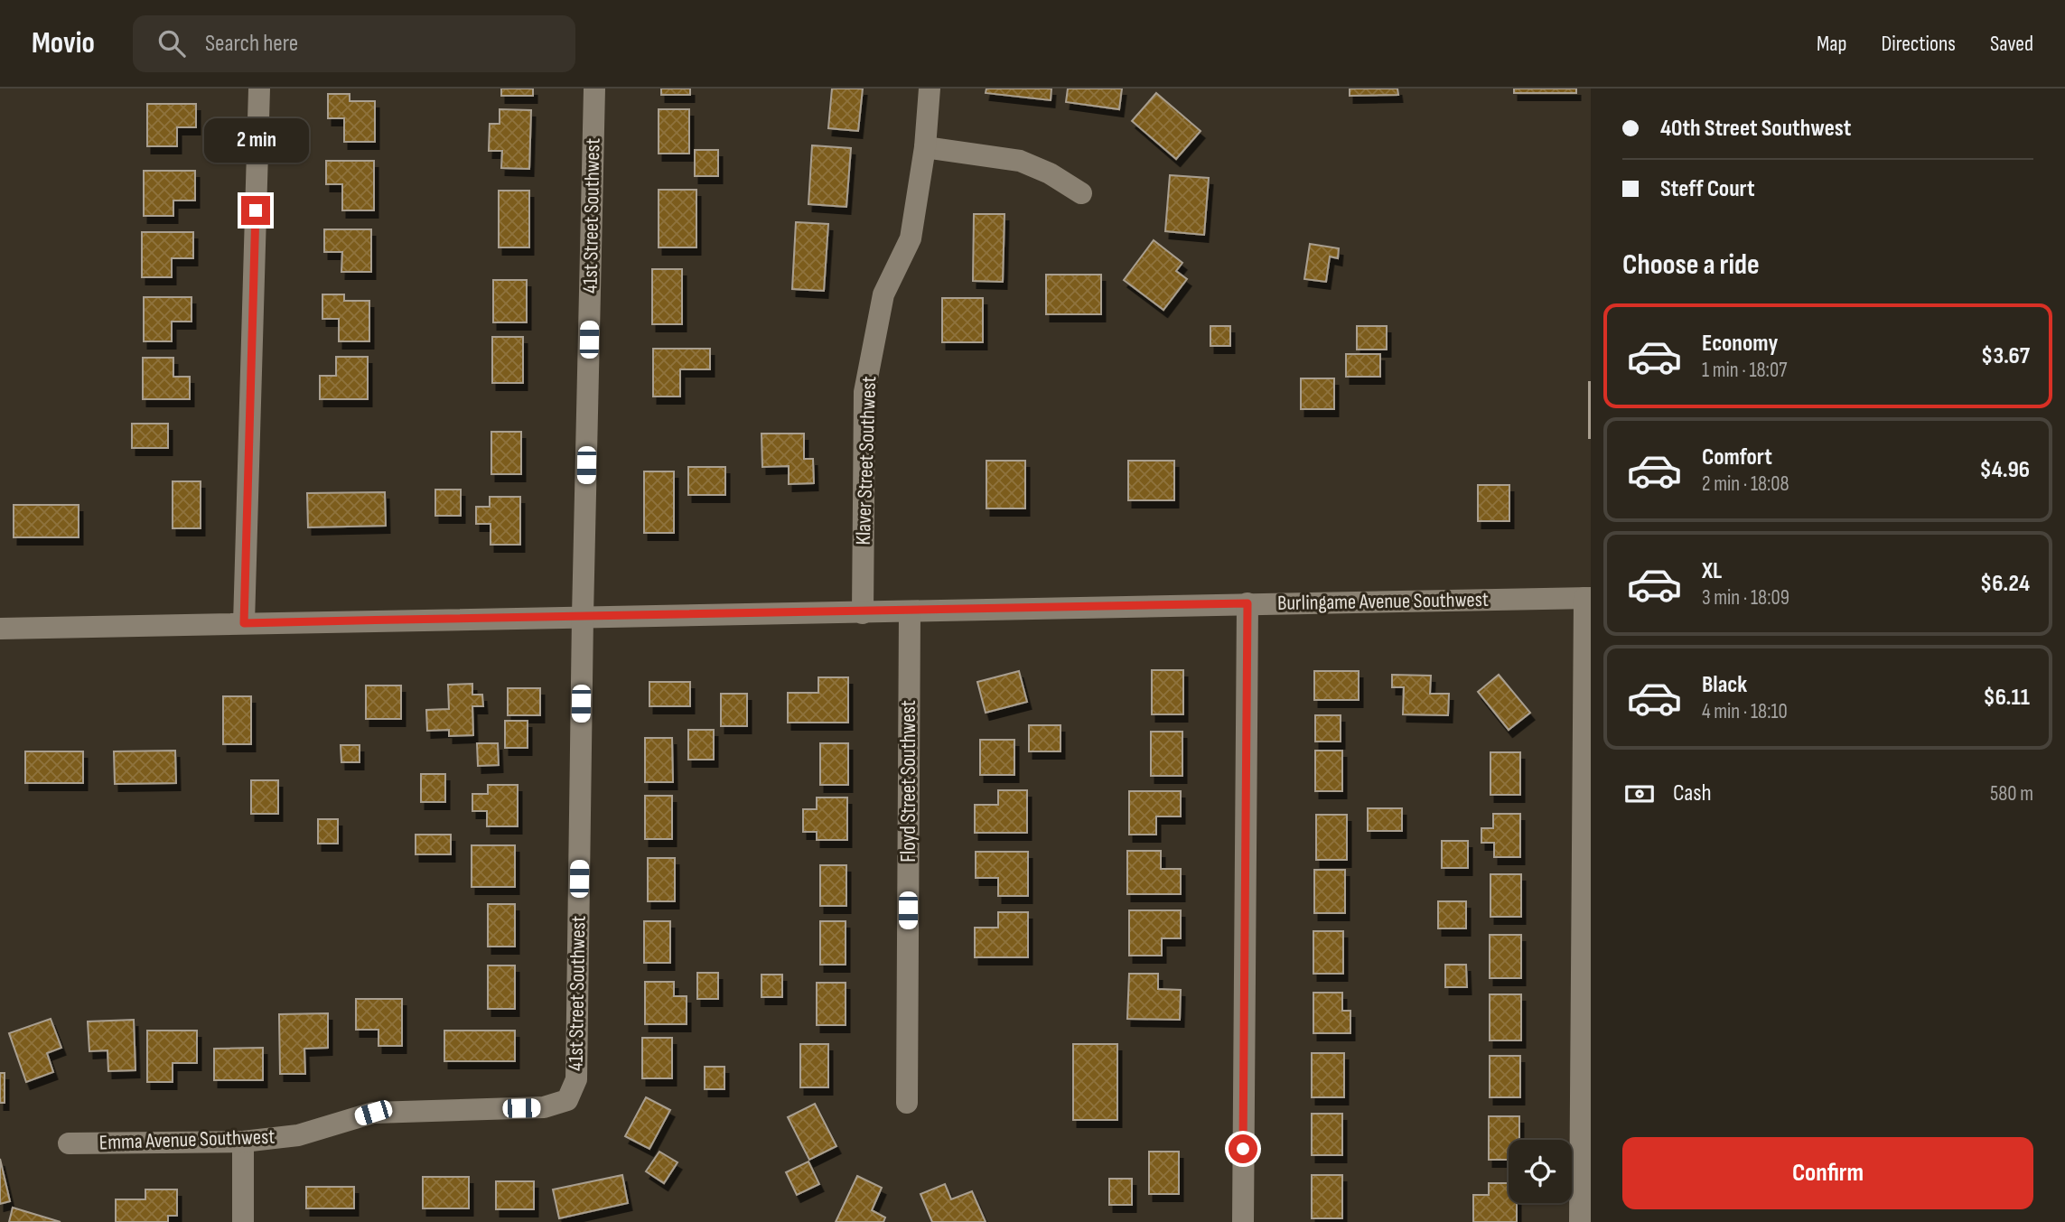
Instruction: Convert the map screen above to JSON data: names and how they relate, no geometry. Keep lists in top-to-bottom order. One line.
{"streets":{"street":["41st Street Southwest","Klaver Street Southwest","Burlingame Avenue Southwest","Floyd Street Southwest","Emma Avenue Southwest"]},"crossings":[["41st Street Southwest","Burlingame Avenue Southwest"],["41st Street Southwest","Emma Avenue Southwest"],["Klaver Street Southwest","Burlingame Avenue Southwest"],["Burlingame Avenue Southwest","Floyd Street Southwest"]],"page":{"header":"Movio","search":"Search here","nav":["Map","Directions","Saved"],"banner":["40th Street Southwest","Steff Court"],"bubble":"2 min","heading":"Choose a ride","list":[{"name":"Economy","note":"1 min · 18:07","value":"$3.67"},{"name":"Comfort","note":"2 min · 18:08","value":"$4.96"},{"name":"XL","note":"3 min · 18:09","value":"$6.24"},{"name":"Black","note":"4 min · 18:10","value":"$6.11"}],"pay":["Cash","580 m"],"buttons":"Confirm"}}
